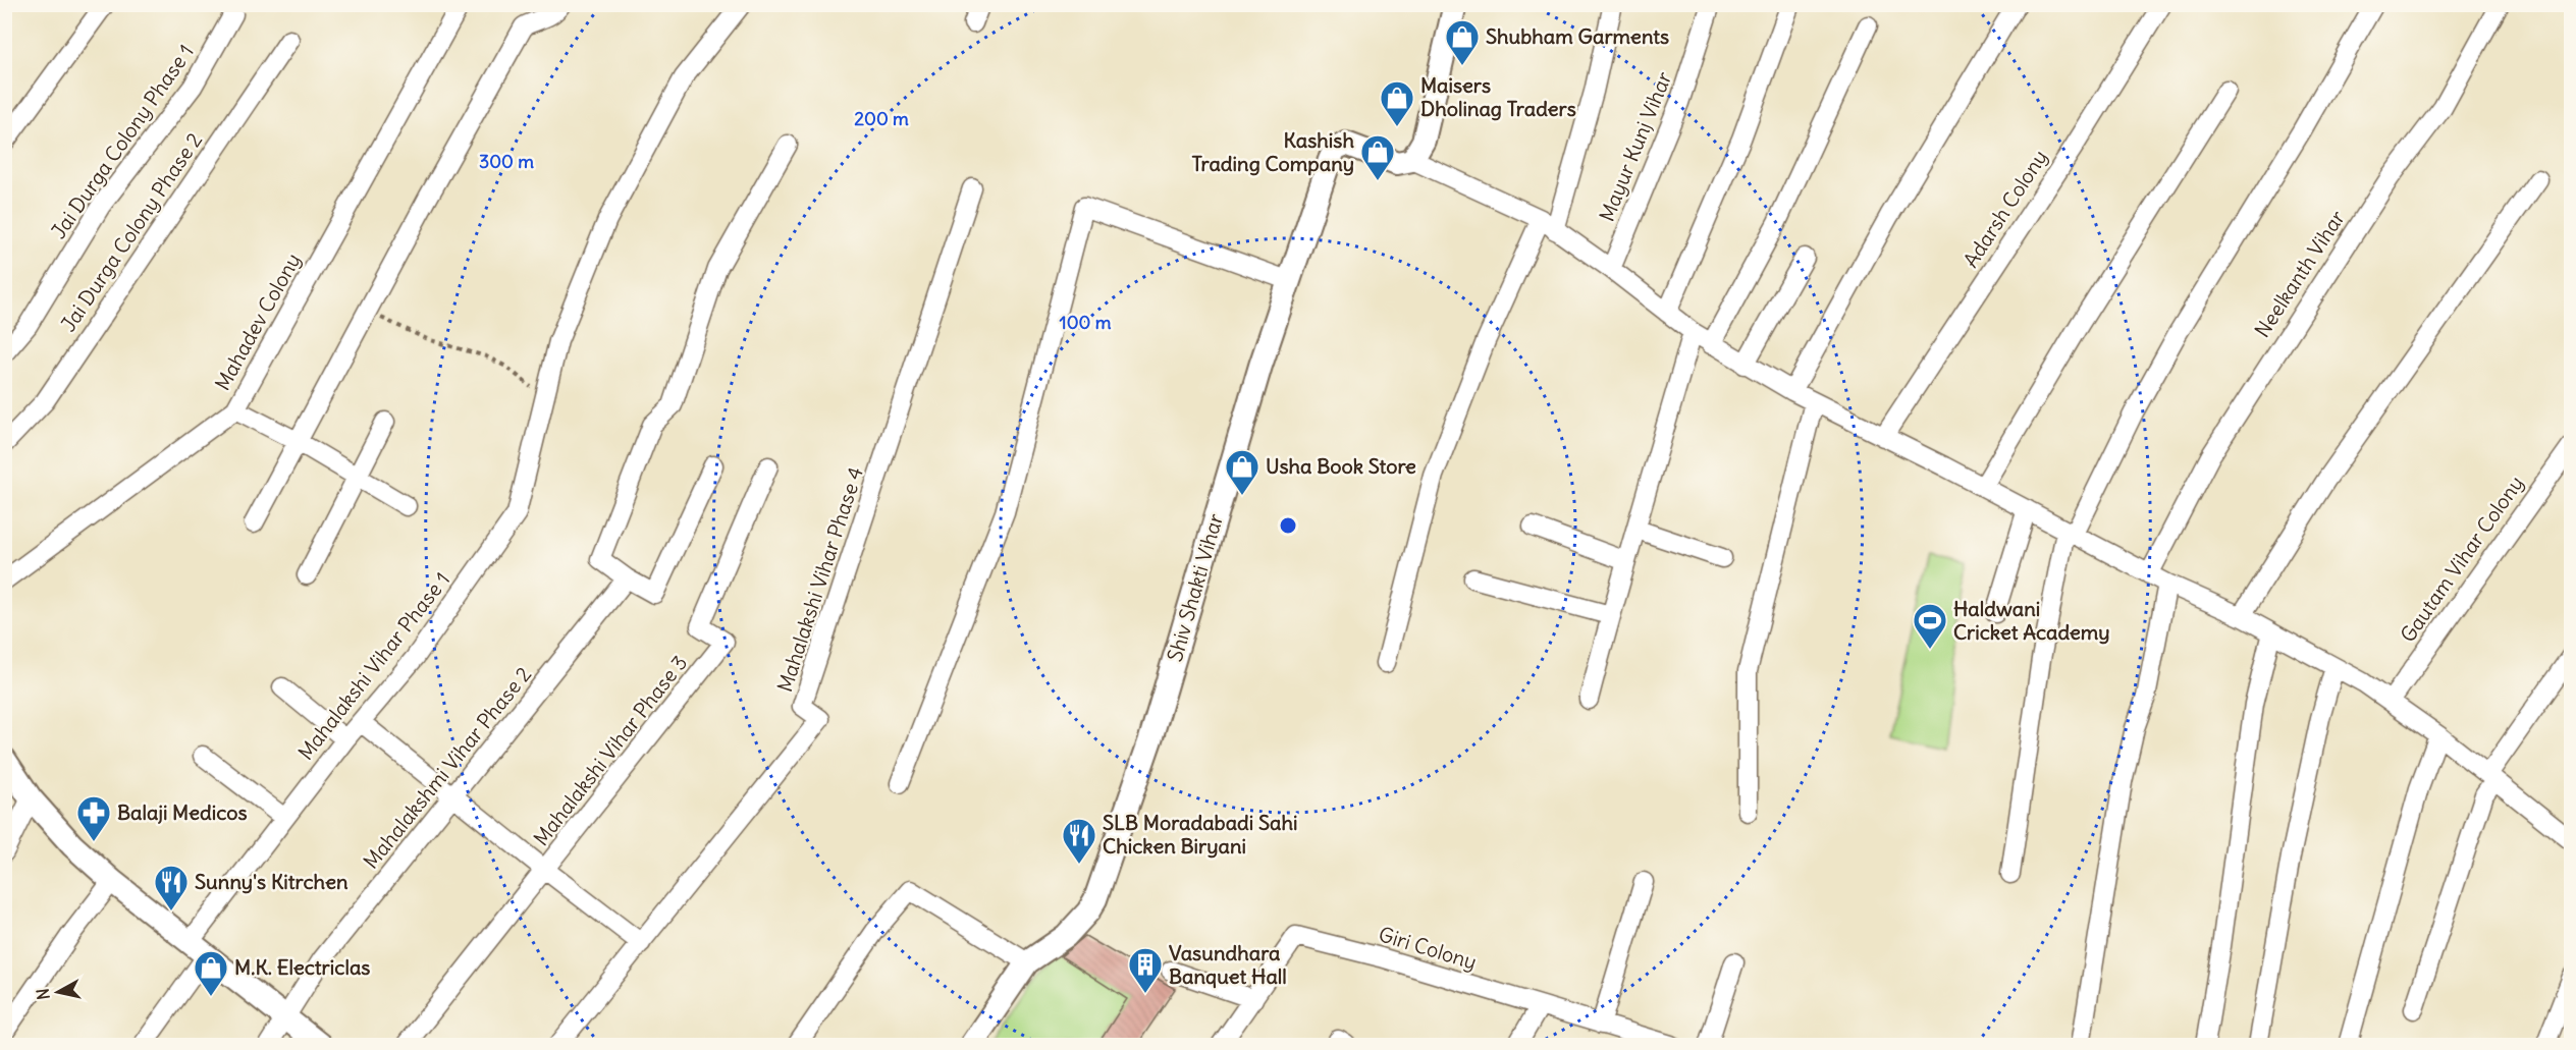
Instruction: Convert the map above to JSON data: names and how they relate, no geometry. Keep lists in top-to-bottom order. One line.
{"streets":{"street":["Jai Durga Colony Phase 1","Mayur Kunj Vihar","Adarsh Colony","Jai Durga Colony Phase 2","Neelkanth Vihar","Mahadev Colony","Gautam Vihar Colony","Mahalakshi Vihar Phase 4","Shiv Shakti Vihar","Mahalakshi Vihar Phase 1","Mahalakshi Vihar Phase 3","Mahalakshmi Vihar Phase 2","Giri Colony"]},"places":{"shop":["Shubham Garments","Maisers Dholinag Traders","Kashish Trading Company","Usha Book Store","M.K. Electriclas"],"sports":["Haldwani Cricket Academy"],"pharmacy":["Balaji Medicos"],"restaurant":["SLB Moradabadi Sahi Chicken Biryani","Sunny's Kitrchen"],"building":["Vasundhara Banquet Hall"]},"north":"left","rings":["200 m","300 m","100 m"]}
